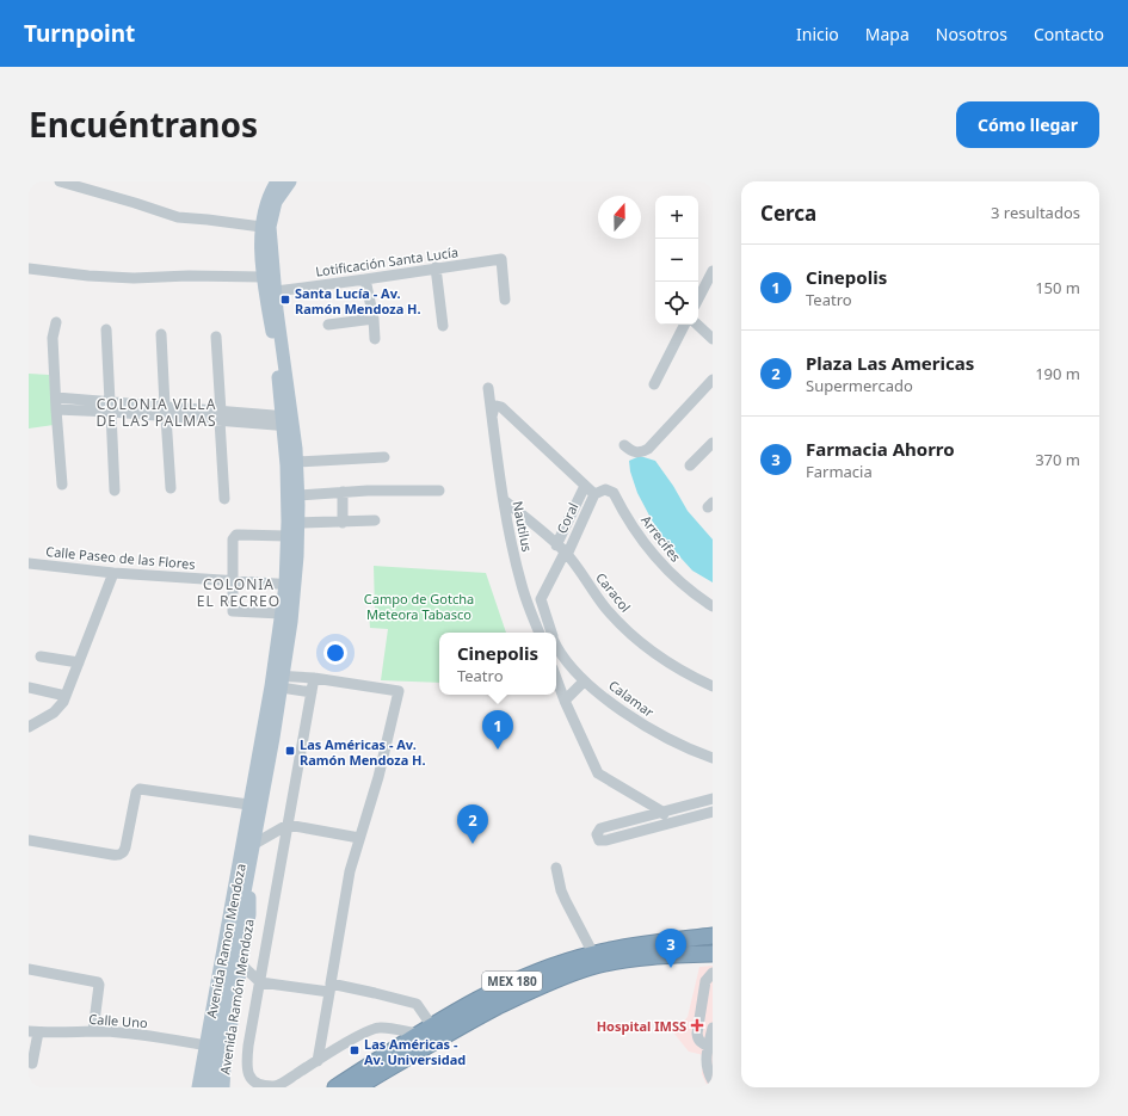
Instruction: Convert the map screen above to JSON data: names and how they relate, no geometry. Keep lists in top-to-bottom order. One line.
{"streets":{"highway":["MEX 180"],"main road":["Avenida Ramon Mendoza","Avenida Ramón Mendoza"],"street":["Lotificación Santa Lucía","Coral","Nautilus","Arrecifes","Calle Paseo de las Flores","Caracol","Calamar","Calle Uno"]},"crossings":[["Coral","Arrecifes"],["Coral","Caracol"],["Coral","Calamar"],["Nautilus","Caracol"],["Caracol","Calamar"],["Avenida Ramon Mendoza","Calle Uno"]],"districts":["COLONIA VILLA DE LAS PALMAS","COLONIA EL RECREO"],"parks":["Campo de Gotcha Meteora Tabasco"],"places":{"transit":["Santa Lucía - Av. Ramón Mendoza H.","Las Américas - Av. Ramón Mendoza H.","Las Américas - Av. Universidad"],"health":["Hospital IMSS"]},"north":"top","page":{"header":"Turnpoint","nav":["Inicio","Mapa","Nosotros","Contacto"],"title":"Encuéntranos","buttons":"Cómo llegar","heading":["Cerca","3 resultados"],"map_buttons":["+","−"],"list":[{"mark":"1","name":"Cinepolis","note":"Teatro","value":"150 m"},{"mark":"2","name":"Plaza Las Americas","note":"Supermercado","value":"190 m"},{"mark":"3","name":"Farmacia Ahorro","note":"Farmacia","value":"370 m"}],"popup":["Cinepolis","Teatro"],"pins":["1","2","3"]}}
